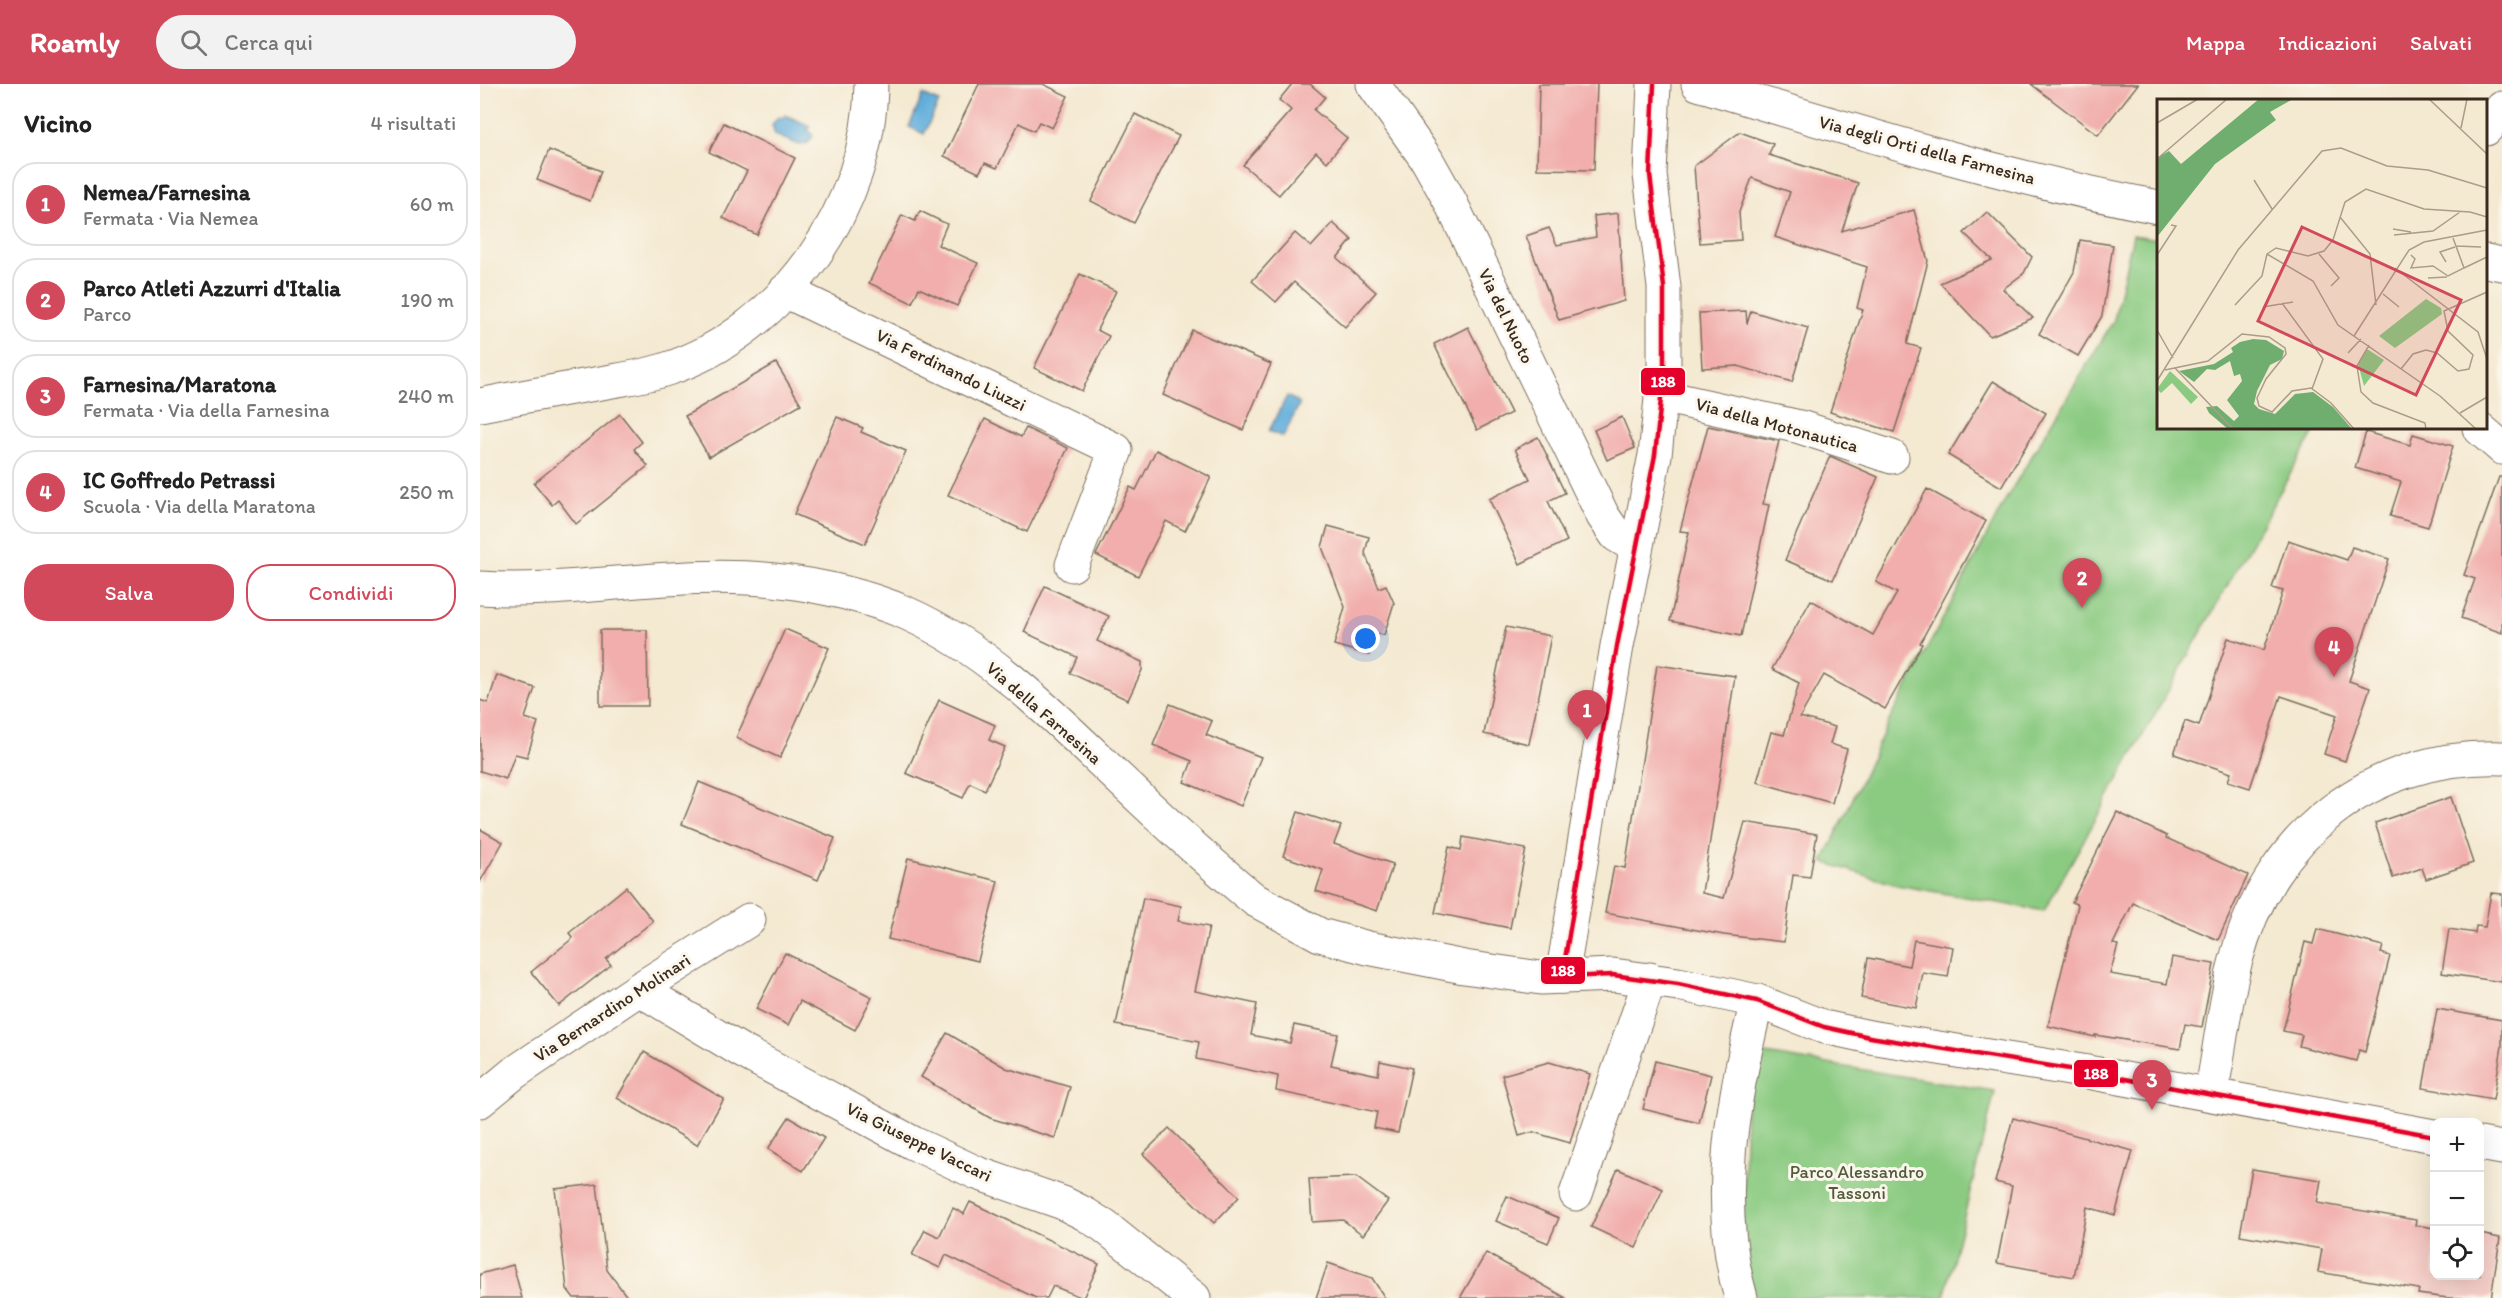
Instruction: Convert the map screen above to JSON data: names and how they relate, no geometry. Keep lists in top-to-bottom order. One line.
{"streets":{"street":["Via degli Orti della Farnesina","Via del Nuoto","Via Ferdinando Liuzzi","Via della Motonautica","Via della Farnesina","Via Bernardino Molinari","Via Giuseppe Vaccari"]},"crossings":[["Via Bernardino Molinari","Via Giuseppe Vaccari"]],"parks":["Parco Alessandro Tassoni"],"lines":["transit line 188"],"page":{"header":"Roamly","search":"Cerca qui","nav":["Mappa","Indicazioni","Salvati"],"heading":["Vicino","4 risultati"],"list":[{"mark":"1","name":"Nemea/Farnesina","note":"Fermata · Via Nemea","value":"60 m"},{"mark":"2","name":"Parco Atleti Azzurri d'Italia","note":"Parco","value":"190 m"},{"mark":"3","name":"Farnesina/Maratona","note":"Fermata · Via della Farnesina","value":"240 m"},{"mark":"4","name":"IC Goffredo Petrassi","note":"Scuola · Via della Maratona","value":"250 m"}],"buttons":["Salva","Condividi"],"pins":["2","4","1","3"],"map_buttons":["+","−"]}}
